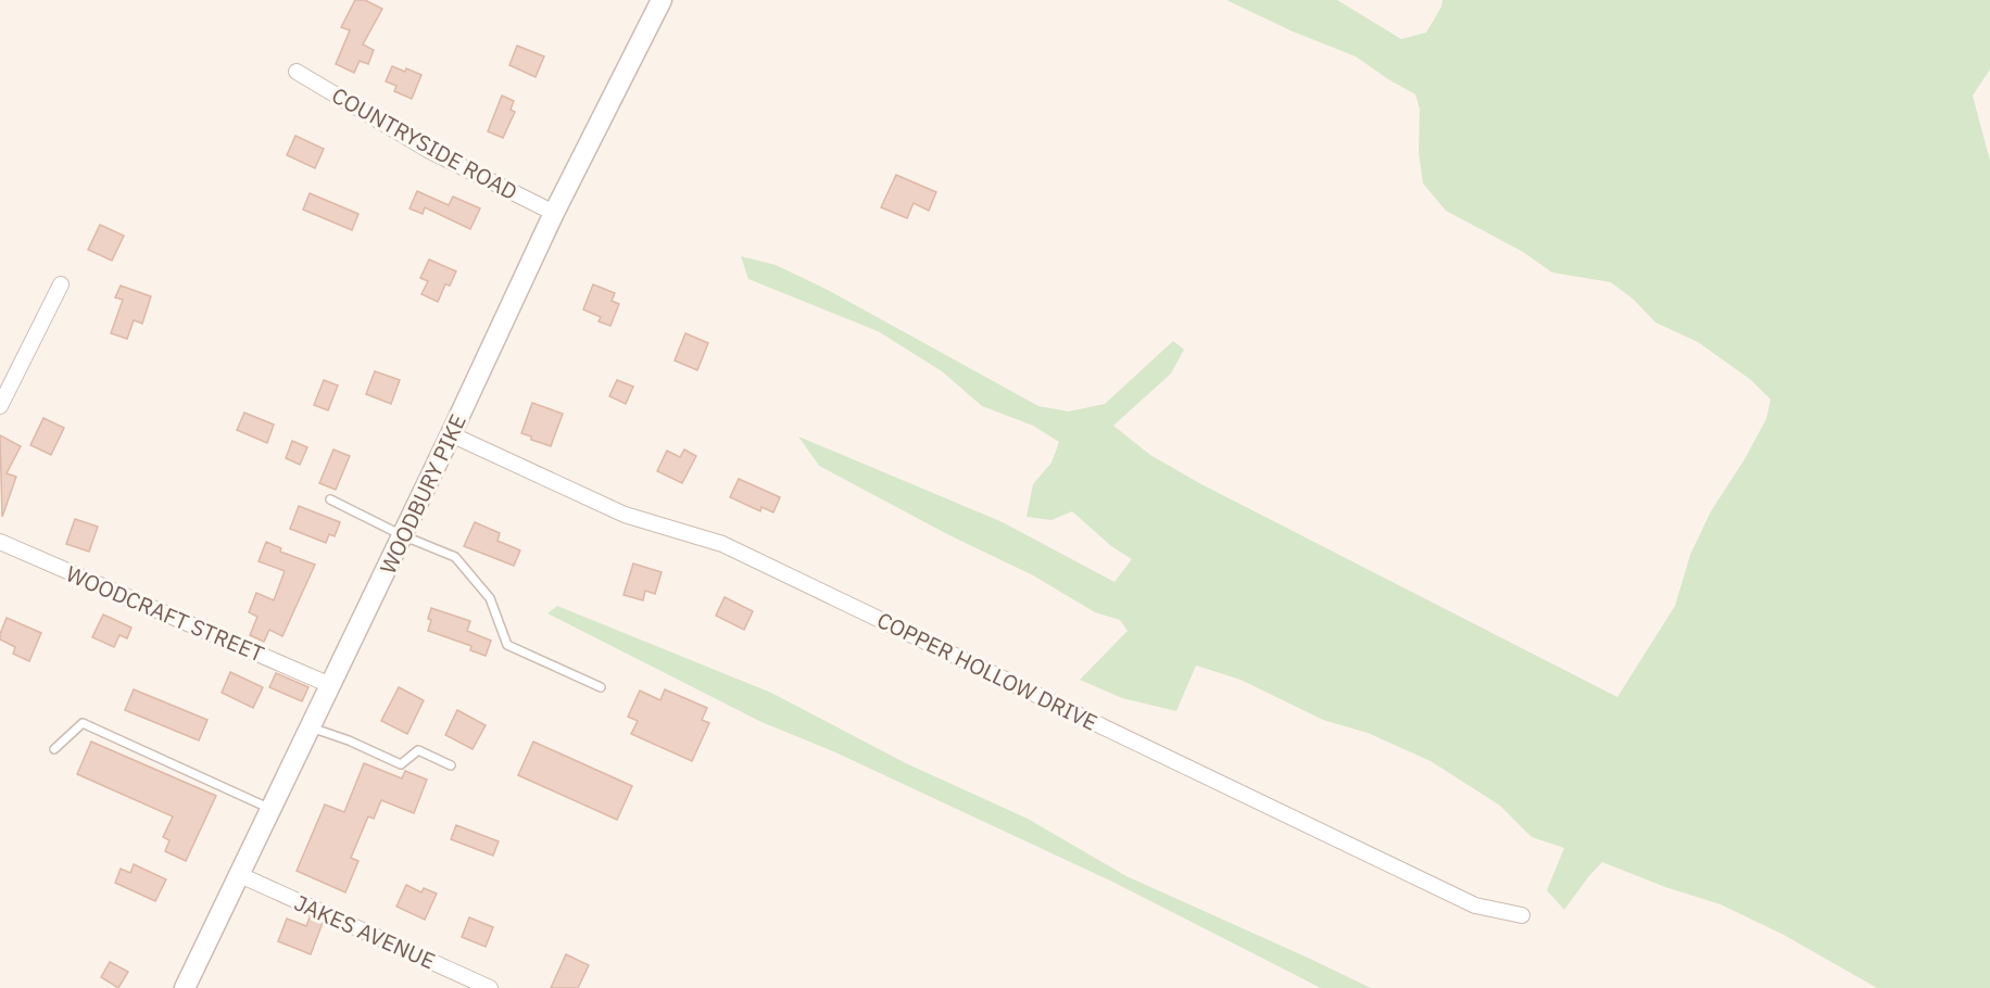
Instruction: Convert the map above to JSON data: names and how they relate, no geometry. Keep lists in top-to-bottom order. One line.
{"streets":{"street":["COUNTRYSIDE ROAD","WOODBURY PIKE","WOODCRAFT STREET","COPPER HOLLOW DRIVE","JAKES AVENUE"]},"crossings":[["COUNTRYSIDE ROAD","WOODBURY PIKE"],["WOODBURY PIKE","WOODCRAFT STREET"],["WOODBURY PIKE","COPPER HOLLOW DRIVE"],["WOODBURY PIKE","JAKES AVENUE"]]}
